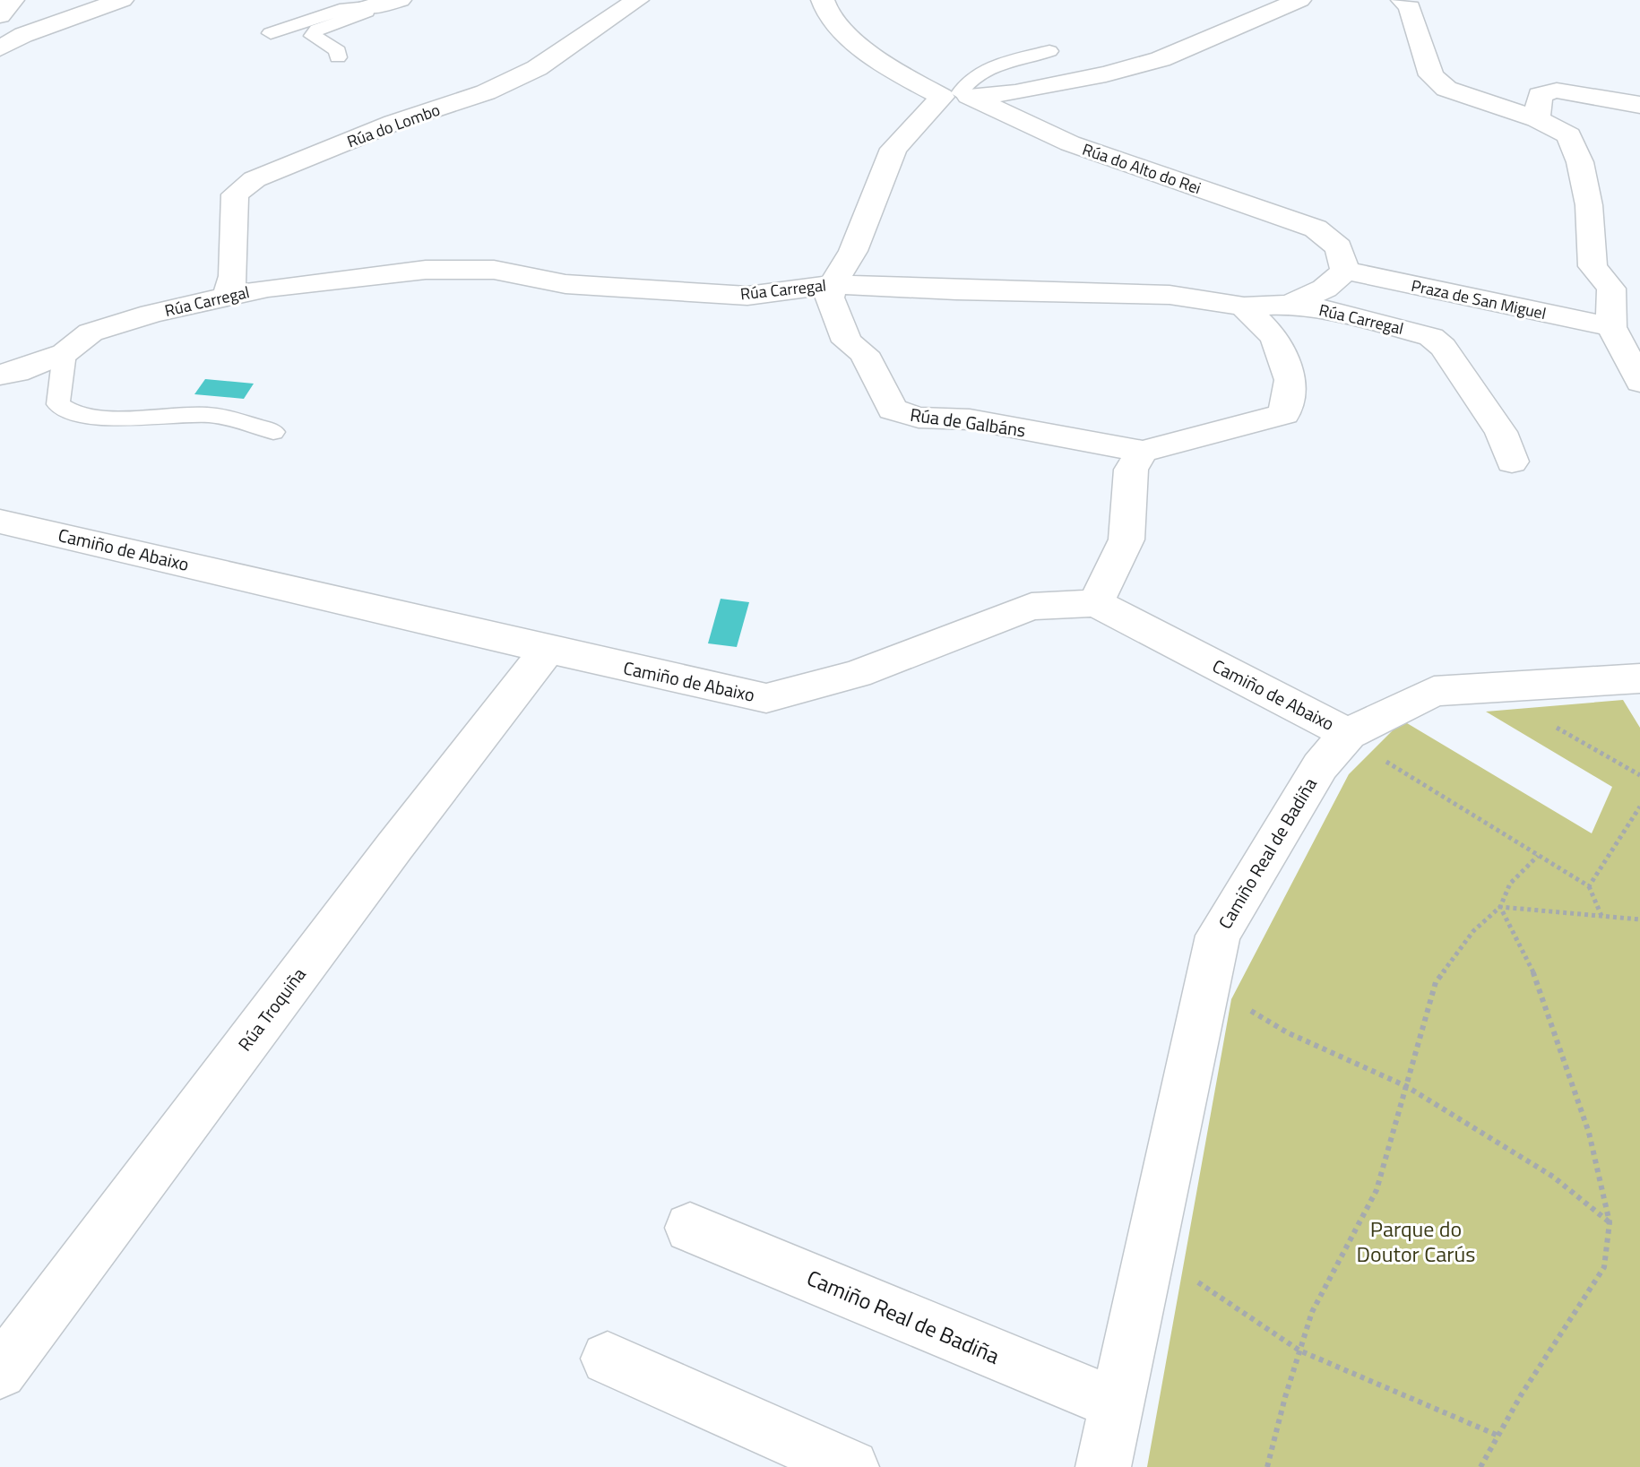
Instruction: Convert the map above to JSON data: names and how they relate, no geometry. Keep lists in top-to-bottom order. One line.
{"streets":{"street":["Rúa do Lombo","Rúa do Alto do Rei","Rúa Carregal","Praza de San Miguel","Rúa de Galbáns","Camiño de Abaixo","Camiño Real de Badiña","Rúa Troquiña"]},"crossings":[["Rúa do Lombo","Rúa Carregal"],["Rúa do Alto do Rei","Praza de San Miguel"],["Rúa Carregal","Rúa de Galbáns"],["Camiño de Abaixo","Camiño Real de Badiña"],["Camiño de Abaixo","Rúa Troquiña"]],"parks":["Parque do Doutor Carús"]}
